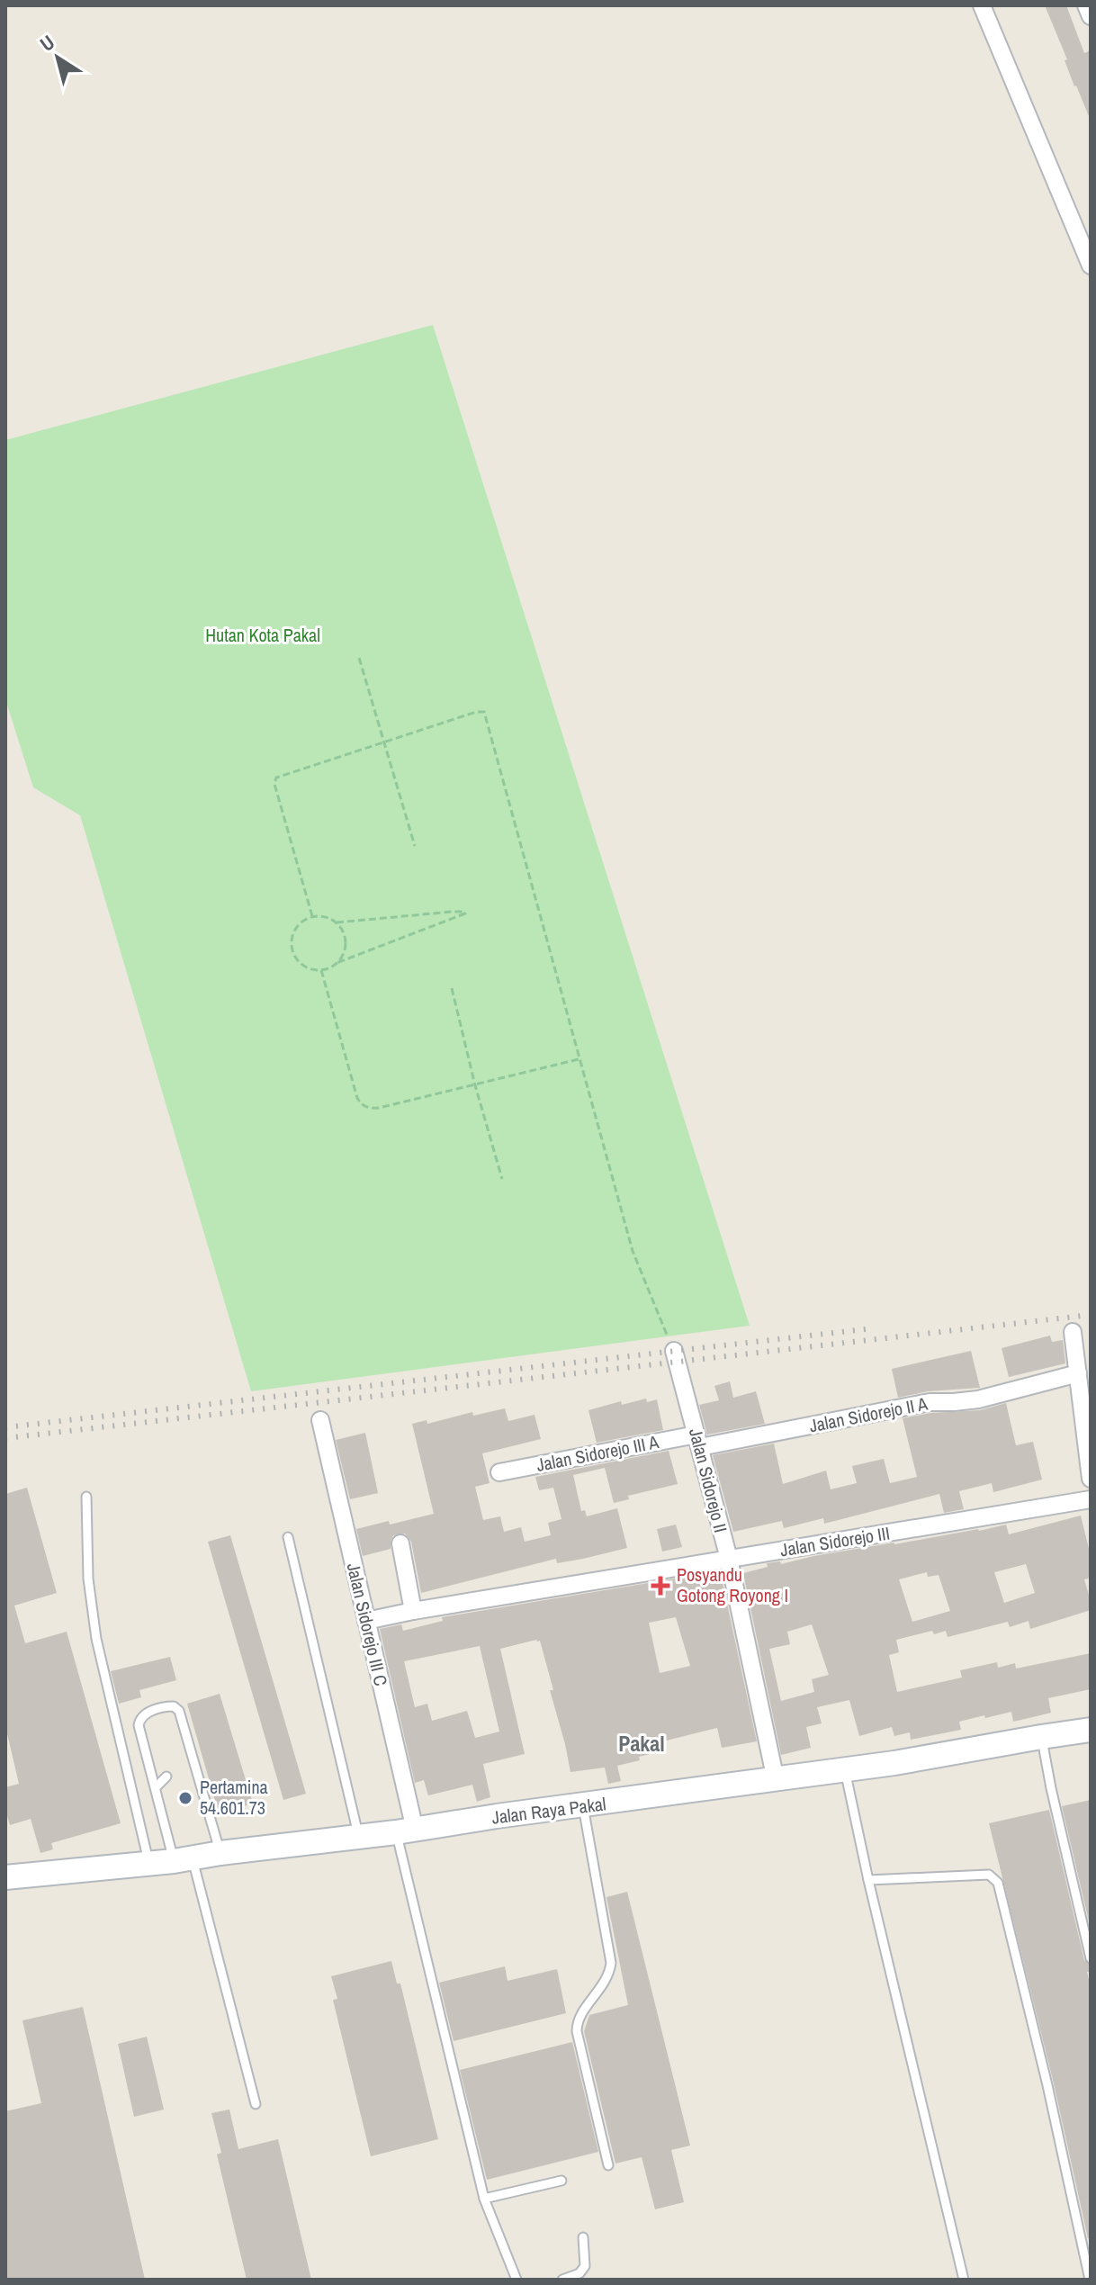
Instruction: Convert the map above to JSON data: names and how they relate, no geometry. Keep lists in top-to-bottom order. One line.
{"streets":{"main road":["Jalan Raya Pakal"],"street":["Jalan Sidorejo II A","Jalan Sidorejo III A","Jalan Sidorejo II","Jalan Sidorejo III","Jalan Sidorejo III C"]},"crossings":[["Jalan Sidorejo II A","Jalan Sidorejo III A"],["Jalan Sidorejo II A","Jalan Sidorejo II"],["Jalan Sidorejo III A","Jalan Sidorejo II"],["Jalan Sidorejo II","Jalan Sidorejo III"],["Jalan Sidorejo II","Jalan Raya Pakal"],["Jalan Sidorejo III","Jalan Sidorejo III C"],["Jalan Sidorejo III C","Jalan Raya Pakal"]],"districts":["Pakal"],"parks":["Hutan Kota Pakal"],"places":{"health":["Posyandu Gotong Royong I"],"other":["Pertamina 54.601.73"]},"north":"top left"}
